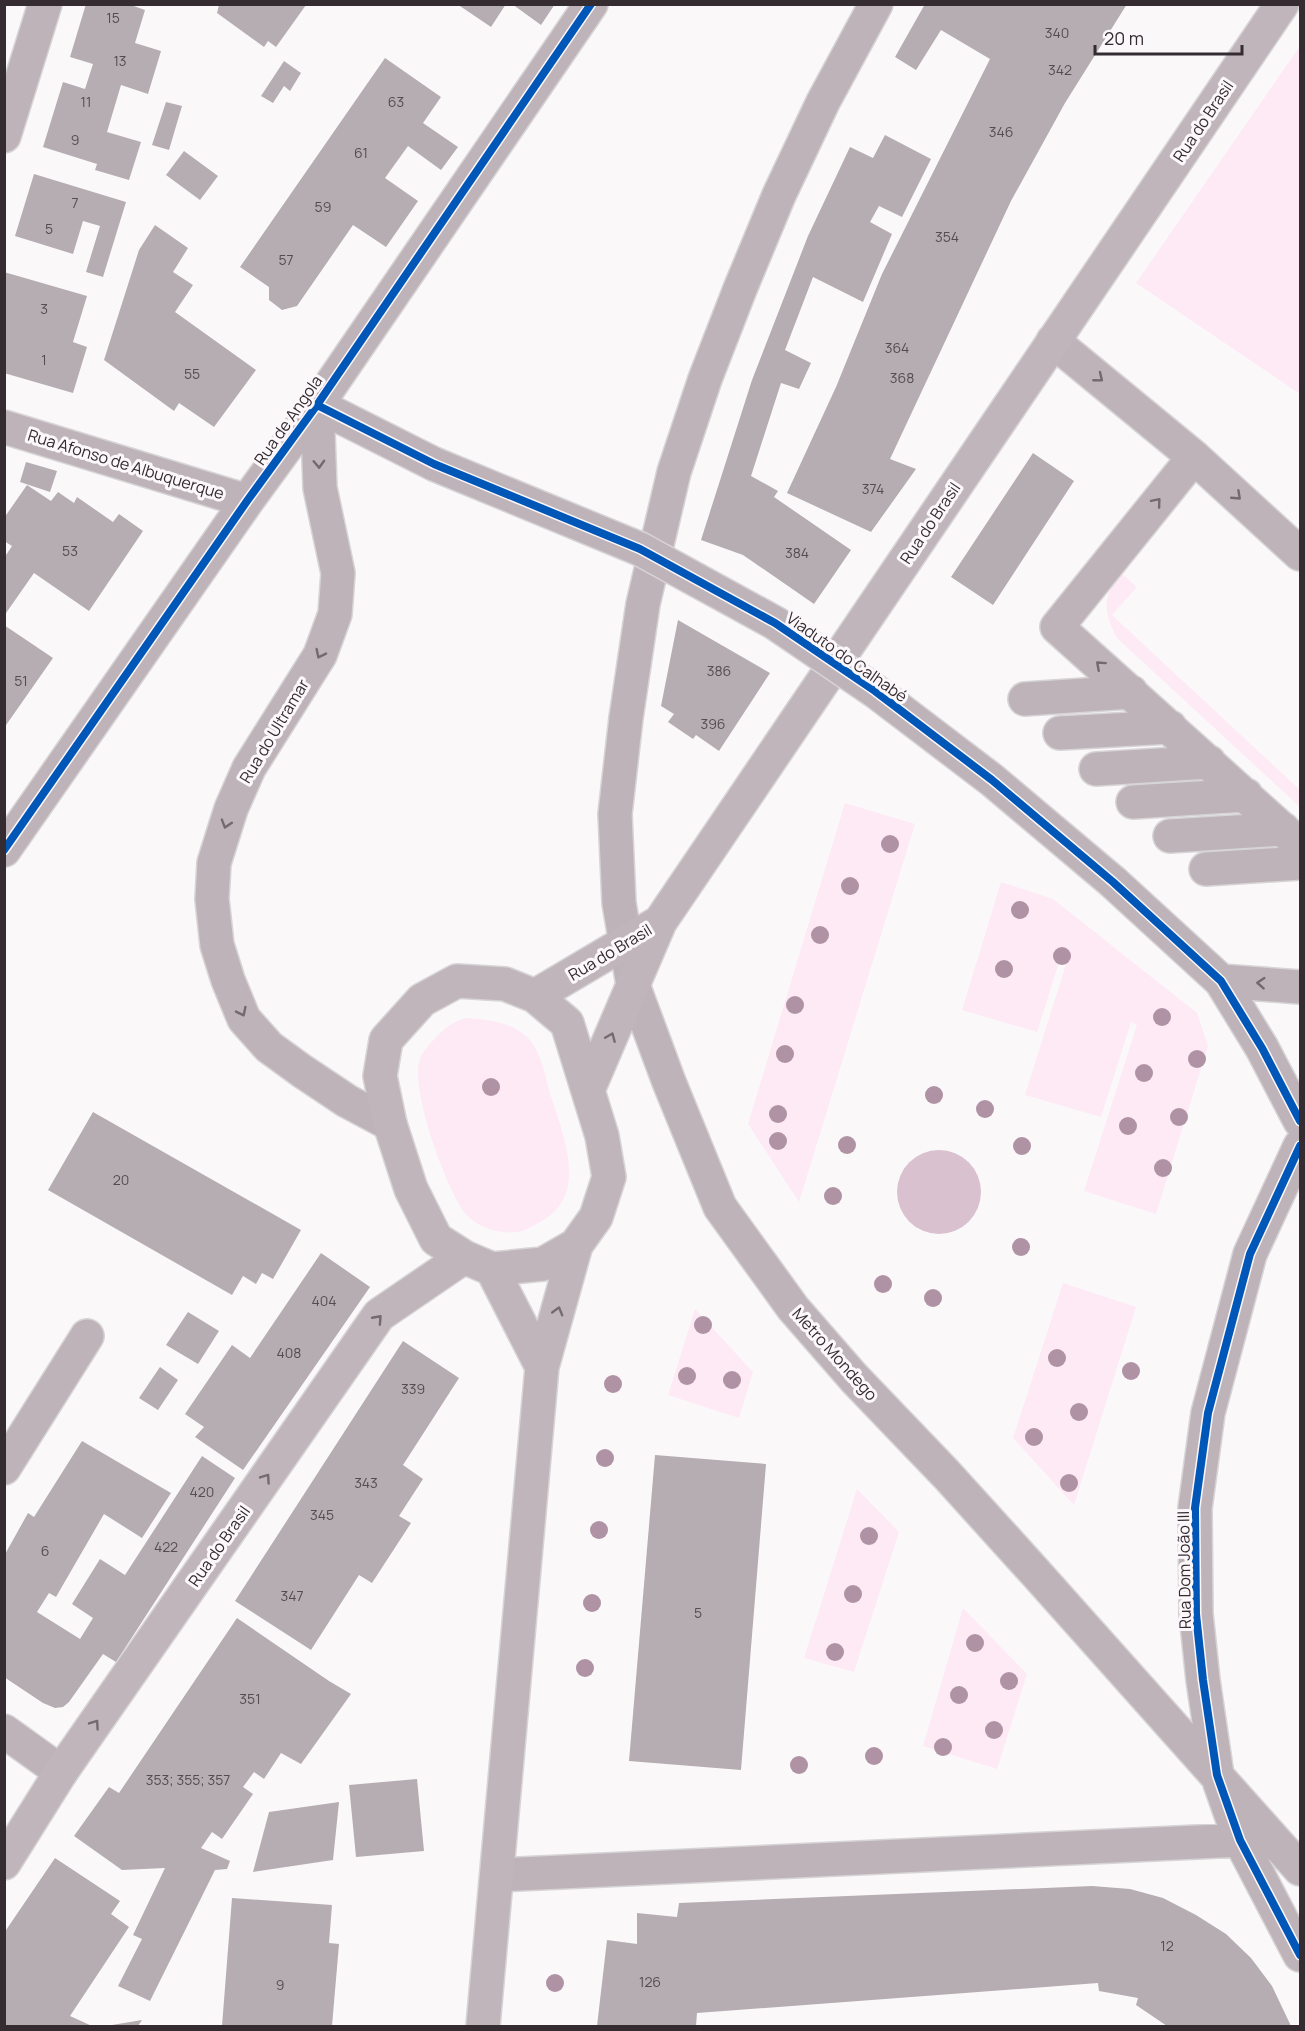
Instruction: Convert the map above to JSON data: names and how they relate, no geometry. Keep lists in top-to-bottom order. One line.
{"streets":{"main road":["Rua do Brasil"],"street":["Rua de Angola","Rua Afonso de Albuquerque","Viaduto do Calhabé","Rua do Ultramar","Metro Mondego","Rua Dom João III"]},"crossings":[["Rua do Brasil","Rua do Ultramar"],["Rua do Brasil","Metro Mondego"],["Rua de Angola","Rua Afonso de Albuquerque"],["Rua de Angola","Viaduto do Calhabé"],["Rua de Angola","Rua do Ultramar"],["Viaduto do Calhabé","Rua do Ultramar"],["Metro Mondego","Rua Dom João III"]],"one_way":["Rua do Ultramar"],"house_numbers":["15","340","13","342","11","63","346","9","61","7","59","5","354","57","3","364","1","55","368","374","53","384","386","51","396","20","404","408","339","343","420","345","422","6","347","5","351","353; 355; 357","12","126","9"],"scale_bar":"20 m"}
